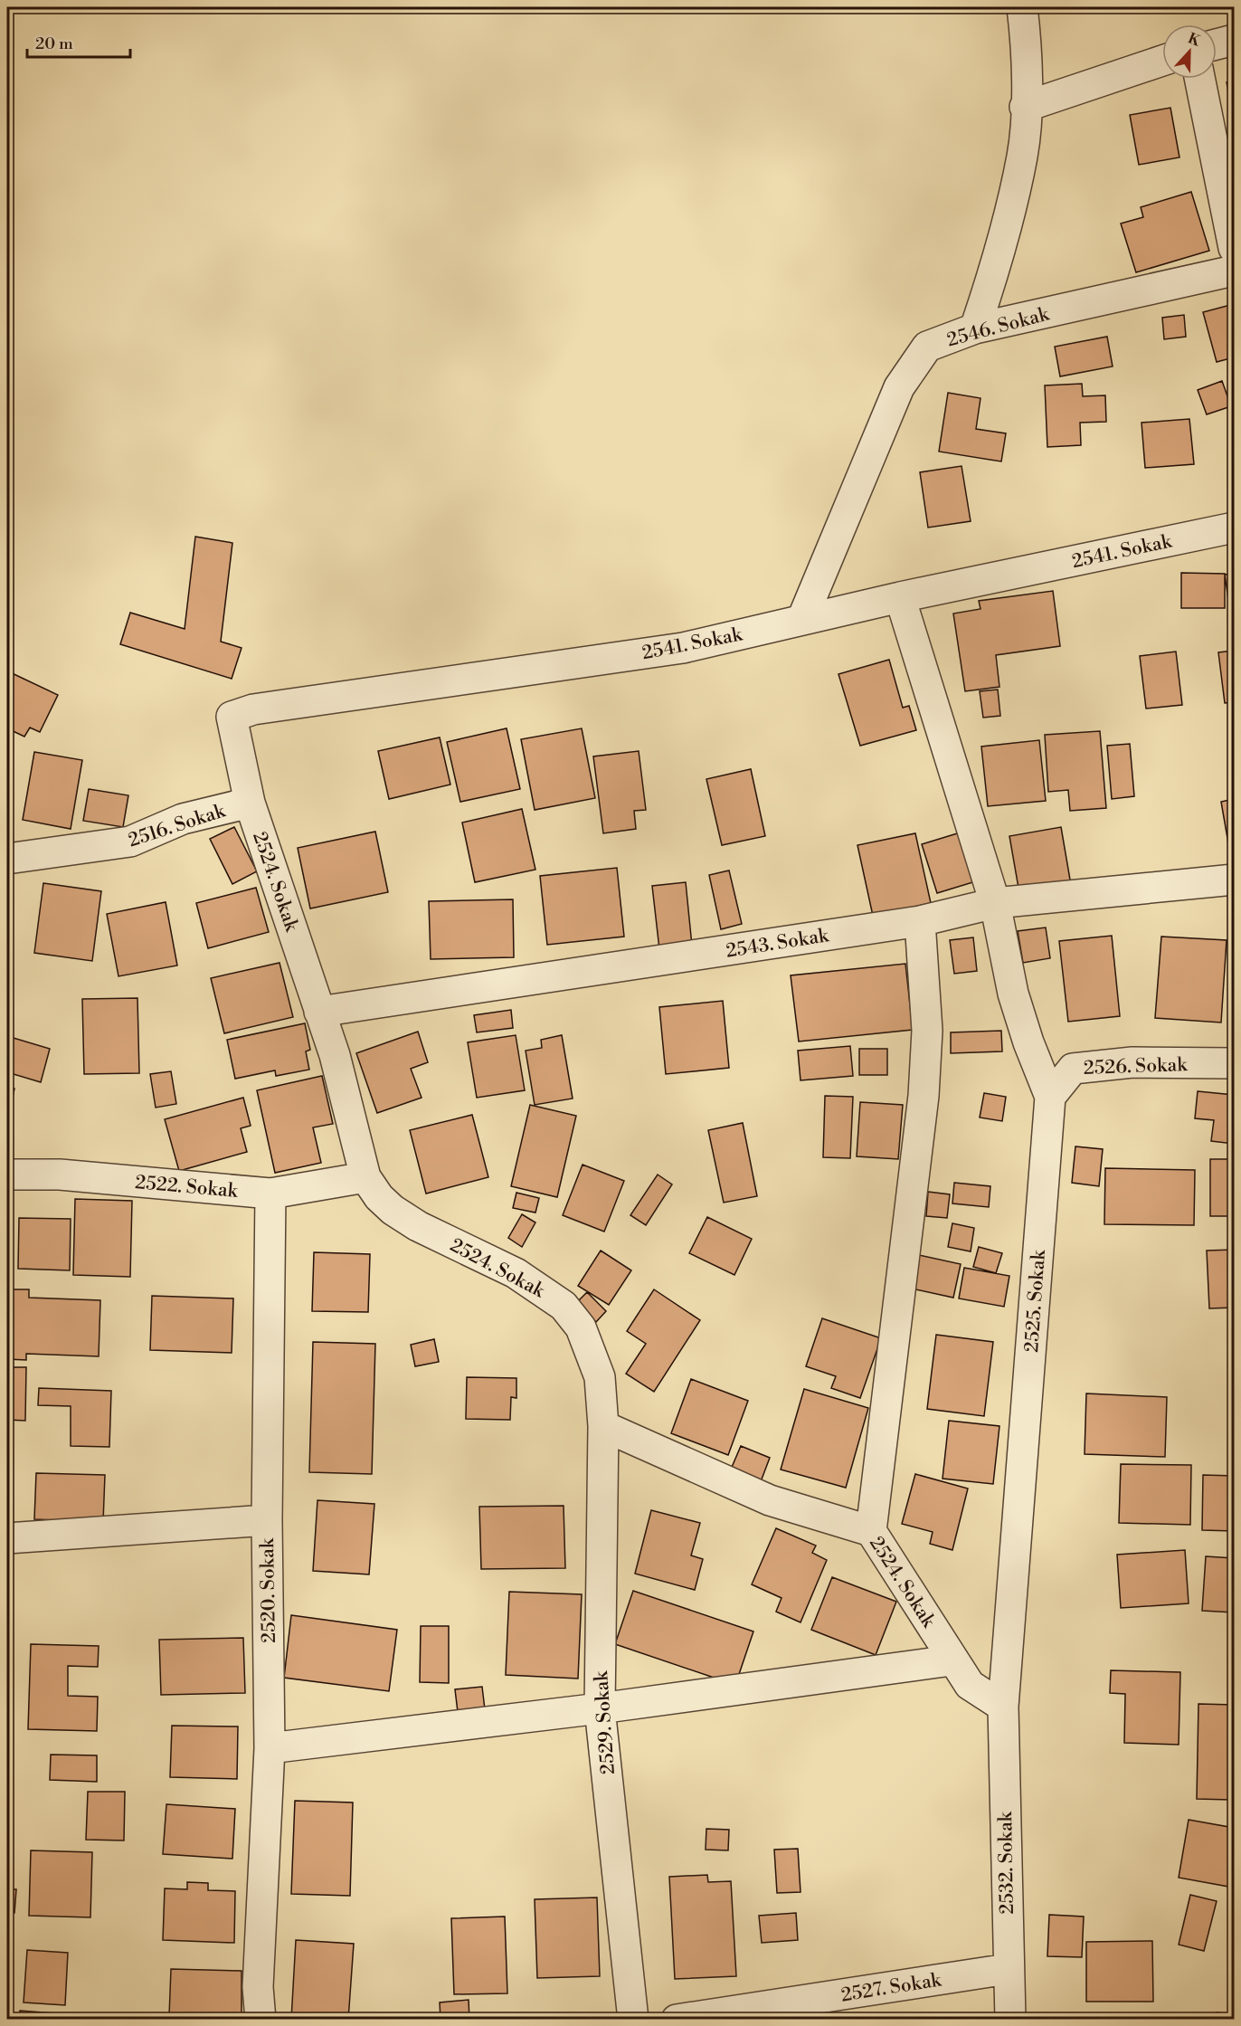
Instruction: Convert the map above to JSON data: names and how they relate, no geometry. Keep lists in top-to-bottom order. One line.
{"streets":{"street":["2546. Sokak","2541. Sokak","2516. Sokak","2524. Sokak","2543. Sokak","2526. Sokak","2522. Sokak","2525. Sokak","2520. Sokak","2529. Sokak","2532. Sokak","2527. Sokak"]},"crossings":[["2546. Sokak","2541. Sokak"],["2541. Sokak","2516. Sokak"],["2541. Sokak","2524. Sokak"],["2541. Sokak","2525. Sokak"],["2516. Sokak","2524. Sokak"],["2524. Sokak","2543. Sokak"],["2524. Sokak","2522. Sokak"],["2524. Sokak","2525. Sokak"],["2524. Sokak","2529. Sokak"],["2524. Sokak","2532. Sokak"],["2543. Sokak","2525. Sokak"],["2526. Sokak","2525. Sokak"],["2522. Sokak","2520. Sokak"],["2525. Sokak","2532. Sokak"],["2532. Sokak","2527. Sokak"]],"scale_bar":"20 m","north":"top"}
